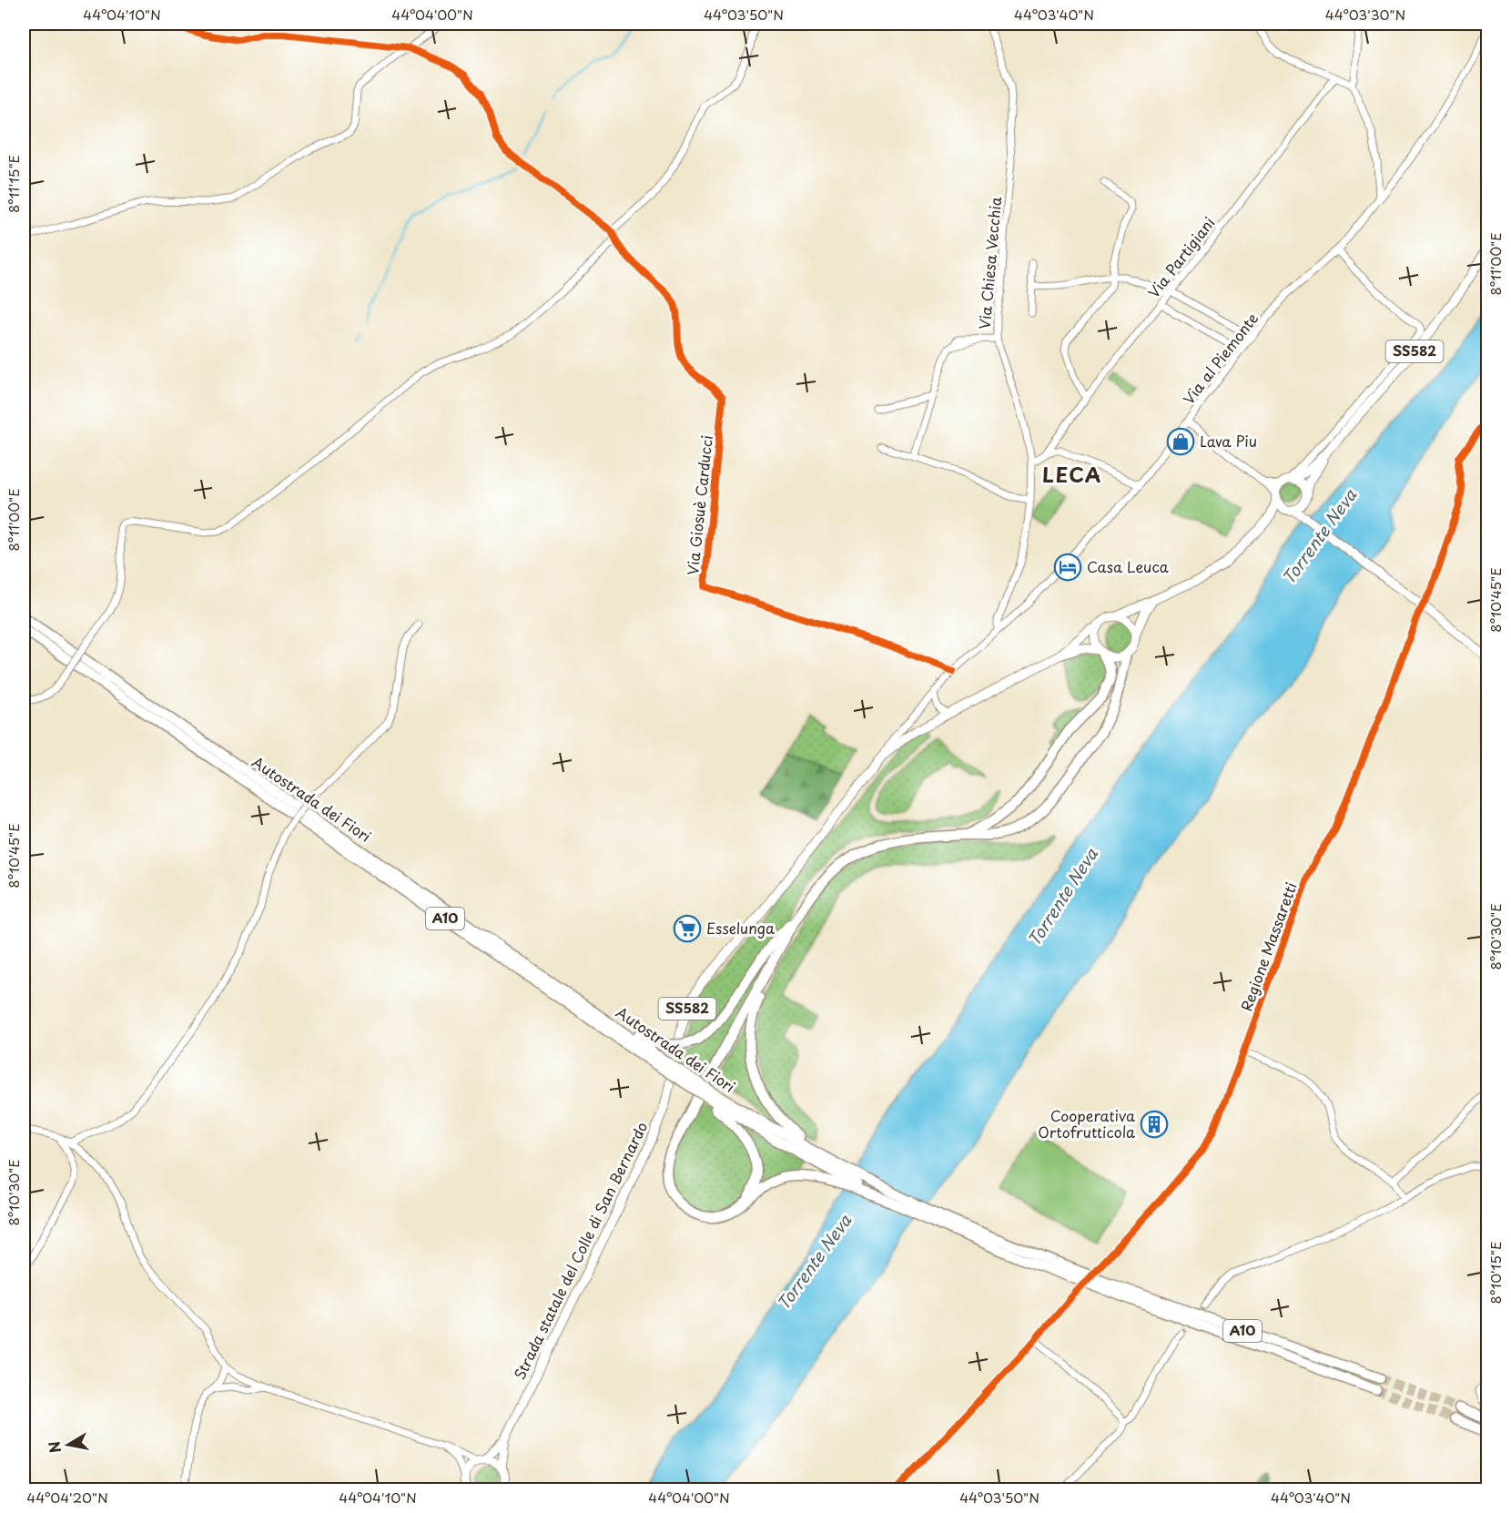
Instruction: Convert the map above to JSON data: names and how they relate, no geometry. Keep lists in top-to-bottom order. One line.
{"streets":{"highway":["Autostrada dei Fiori","A10"],"main road":["SS582","Strada statale del Colle di San Bernardo"],"street":["Via Partigiani","Via Chiesa Vecchia","Via al Piemonte","Via Giosuè Carducci","Regione Massaretti"]},"crossings":[["Via Chiesa Vecchia","Via al Piemonte"],["Via al Piemonte","Via Giosuè Carducci"],["Via al Piemonte","Strada statale del Colle di San Bernardo"]],"districts":["LECA"],"water":["Torrente Neva"],"places":{"shop":["Lava Piu"],"hotel":["Casa Leuca"],"supermarket":["Esselunga"],"building":["Cooperativa Ortofrutticola"]},"north":"left","coordinates":["44°04'10\"N","44°04'00\"N","44°03'50\"N","44°03'40\"N","44°03'30\"N","8°11'15\"E","8°11'00\"E","8°10'45\"E","8°10'30\"E","8°10'15\"E","44°04'20\"N"]}
